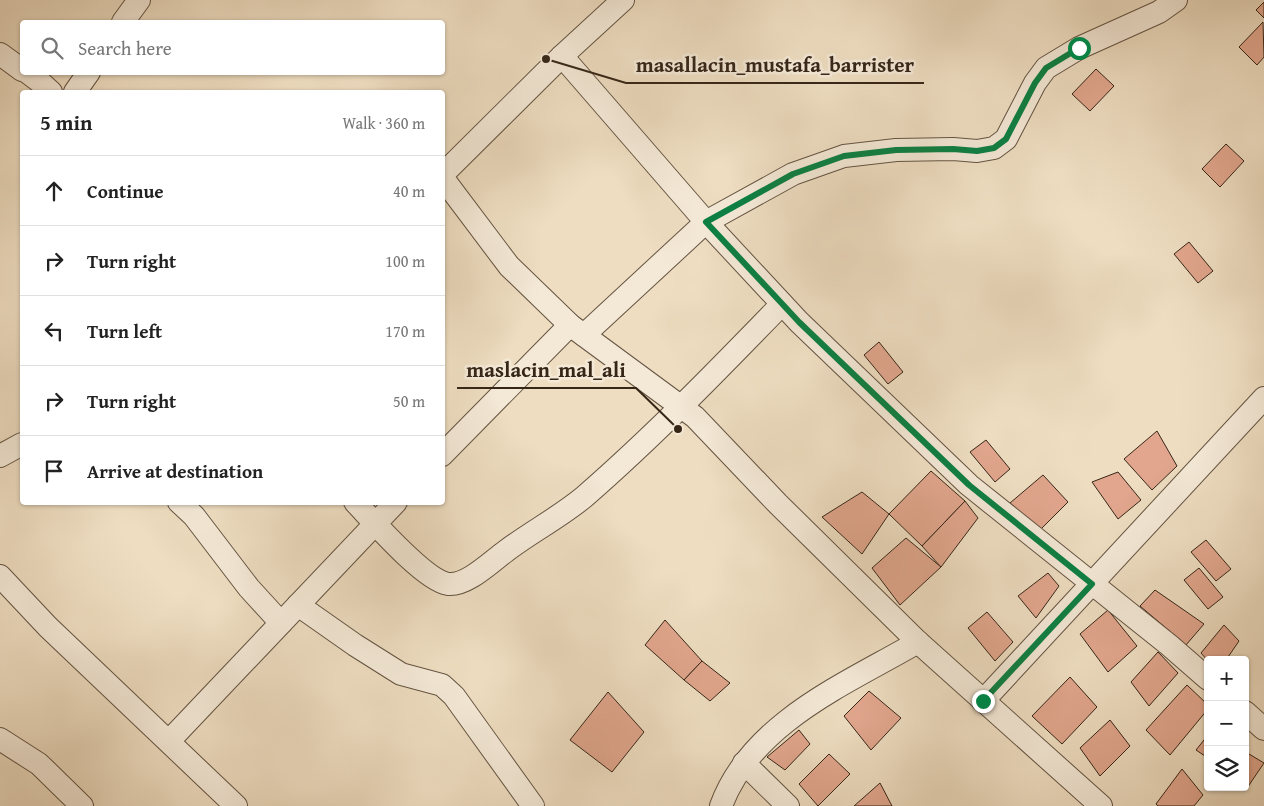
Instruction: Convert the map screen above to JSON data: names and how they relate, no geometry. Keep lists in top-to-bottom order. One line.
{"places":["masallacin_mustafa_barrister","maslacin_mal_ali"],"page":{"search":"Search here","heading":["5 min","Walk · 360 m"],"list":[["Continue","40 m"],["Turn right","100 m"],["Turn left","170 m"],["Turn right","50 m"],"Arrive at destination"],"map_buttons":["+","−"]}}
